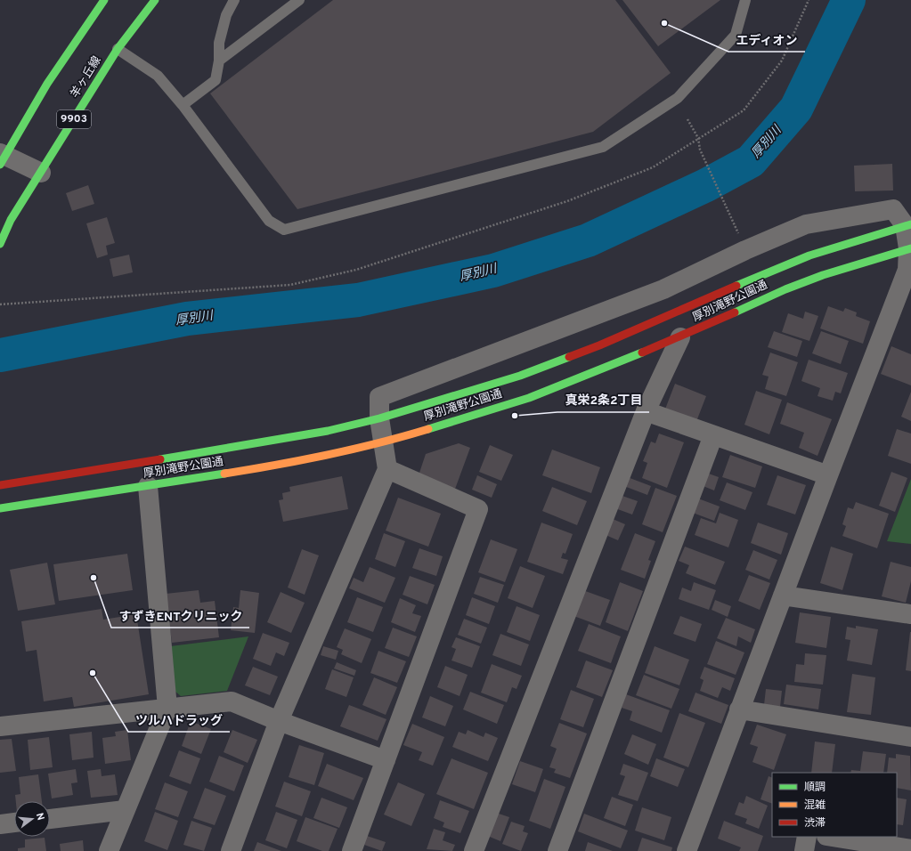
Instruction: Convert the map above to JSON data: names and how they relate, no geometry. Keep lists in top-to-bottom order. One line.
{"streets":{"main road":["羊ヶ丘線","9903","厚別滝野公園通"]},"water":["厚別川"],"places":["エディオン","真栄2条2丁目","すずきENTクリニック","ツルハドラッグ"],"legend":["順調","混雑","渋滞"],"north":"right"}
